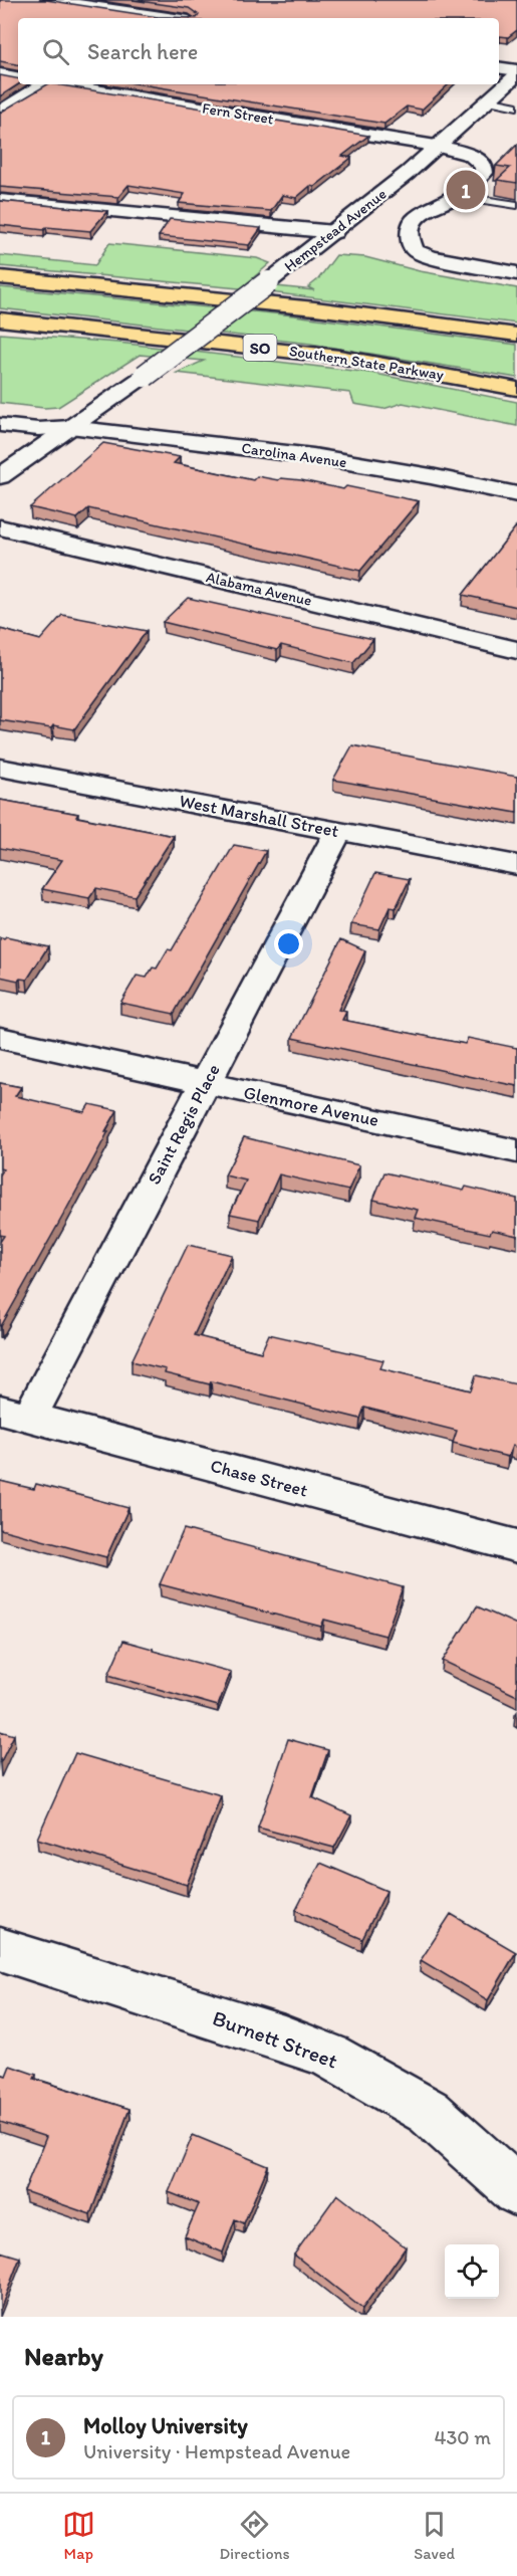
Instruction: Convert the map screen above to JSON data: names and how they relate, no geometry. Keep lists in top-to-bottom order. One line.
{"streets":{"highway":["SO","Southern State Parkway"],"street":["Fern Street","Hempstead Avenue","Carolina Avenue","Alabama Avenue","West Marshall Street","Glenmore Avenue","Saint Regis Place","Chase Street","Burnett Street"]},"crossings":[["Fern Street","Hempstead Avenue"],["Hempstead Avenue","Carolina Avenue"],["West Marshall Street","Saint Regis Place"],["Glenmore Avenue","Saint Regis Place"],["Saint Regis Place","Chase Street"]],"page":{"search":"Search here","pins":"1","heading":"Nearby","list":[{"mark":"1","name":"Molloy University","note":"University · Hempstead Avenue","value":"430 m"}],"nav":["Map","Directions","Saved"]}}
